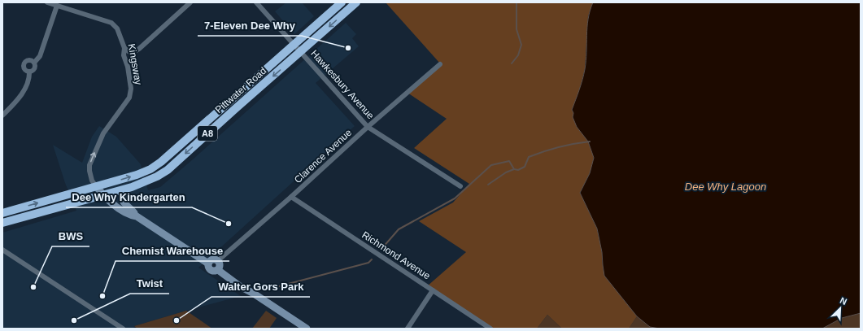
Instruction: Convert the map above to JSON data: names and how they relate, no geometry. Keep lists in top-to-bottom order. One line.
{"streets":{"highway":["Pittwater Road","A8"],"street":["Kingsway","Hawkesbury Avenue","Clarence Avenue","Richmond Avenue"]},"crossings":[["Kingsway","Pittwater Road"],["Hawkesbury Avenue","Pittwater Road"],["Hawkesbury Avenue","Clarence Avenue"],["Clarence Avenue","Richmond Avenue"]],"one_way":["Kingsway"],"water":["Dee Why Lagoon"],"places":["7-Eleven Dee Why","Dee Why Kindergarten","BWS","Chemist Warehouse","Twist","Walter Gors Park"],"north":"top right"}
